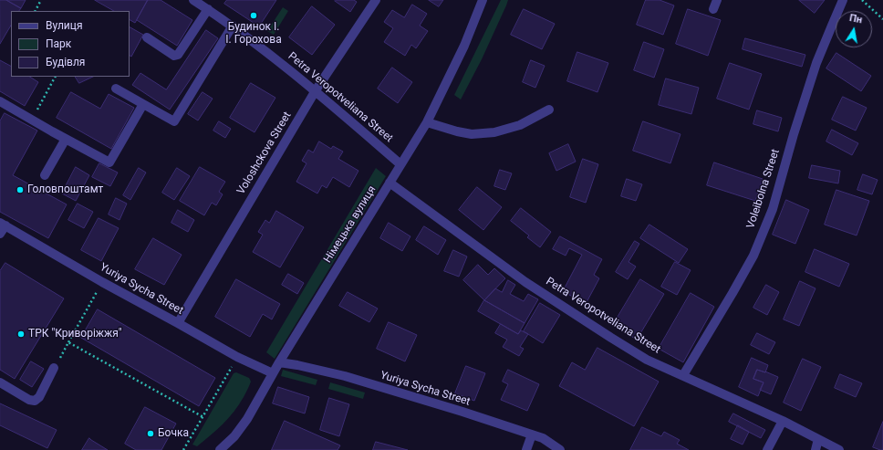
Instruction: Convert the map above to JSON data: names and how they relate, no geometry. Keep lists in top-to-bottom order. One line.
{"streets":{"street":["Petra Veropotveliana Street","Voloshckova Street","Voleibolna Street","Німецька вулиця","Yuriya Sycha Street"]},"crossings":[["Petra Veropotveliana Street","Voloshckova Street"],["Petra Veropotveliana Street","Voleibolna Street"],["Petra Veropotveliana Street","Німецька вулиця"],["Voloshckova Street","Yuriya Sycha Street"],["Німецька вулиця","Yuriya Sycha Street"]],"places":["Будинок І. І. Горохова","Головпоштамт","ТРК \"Криворіжжя\"","Бочка"],"legend":["Вулиця","Парк","Будівля"],"north":"top"}
